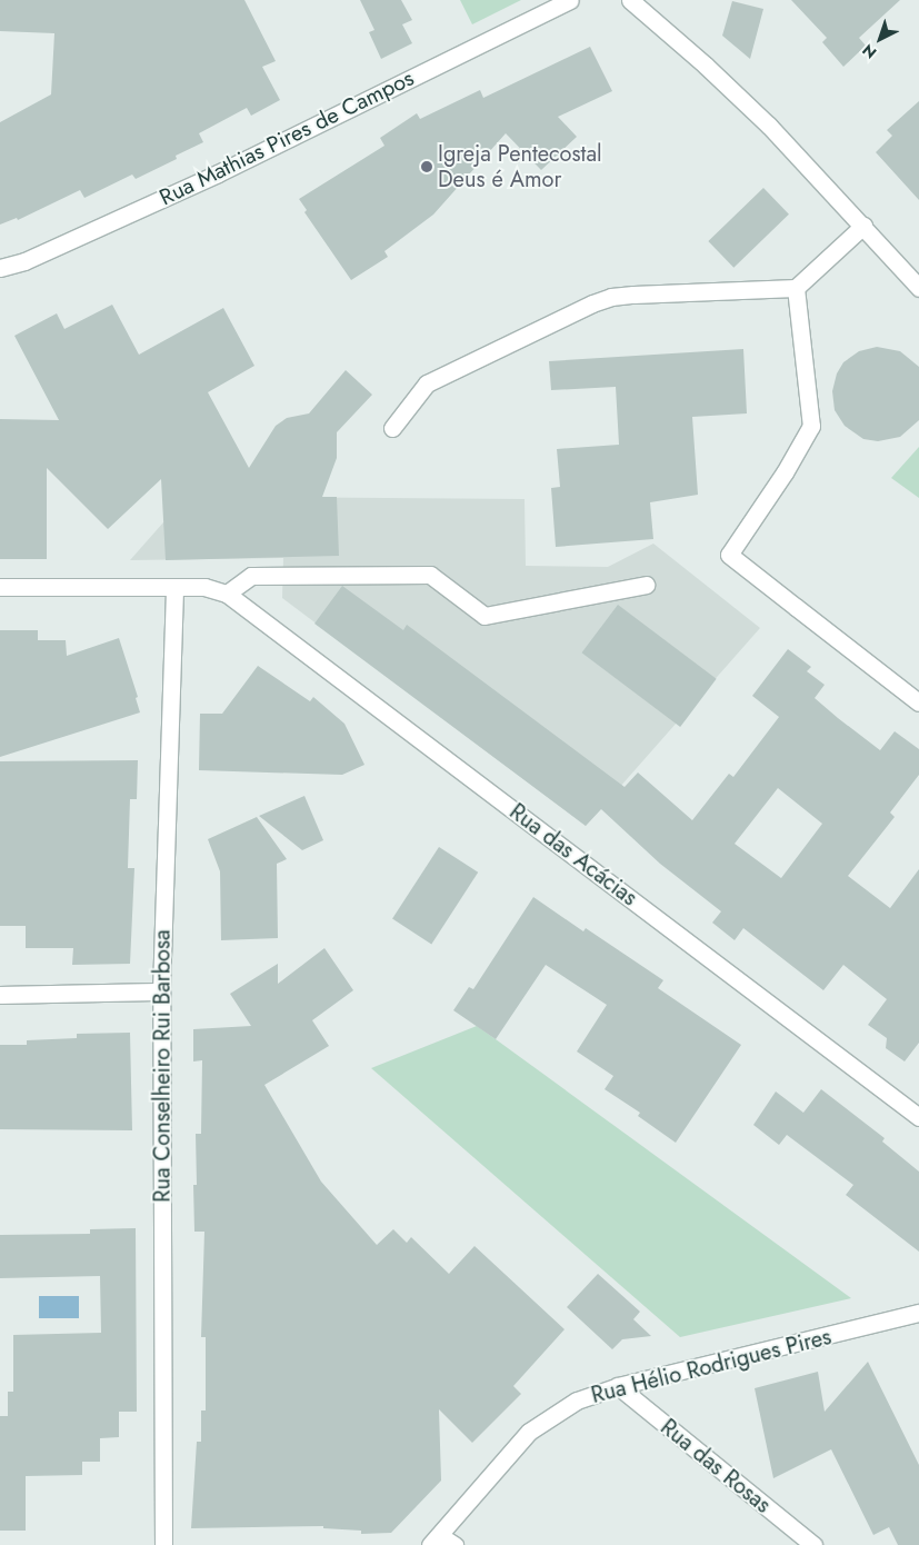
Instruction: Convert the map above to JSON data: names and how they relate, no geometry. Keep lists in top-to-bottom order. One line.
{"streets":{"street":["Rua Mathias Pires de Campos","Rua das Acácias","Rua Conselheiro Rui Barbosa","Rua Hélio Rodrigues Pires","Rua das Rosas"]},"crossings":[["Rua Hélio Rodrigues Pires","Rua das Rosas"]],"places":["Igreja Pentecostal Deus é Amor"],"north":"bottom left"}
